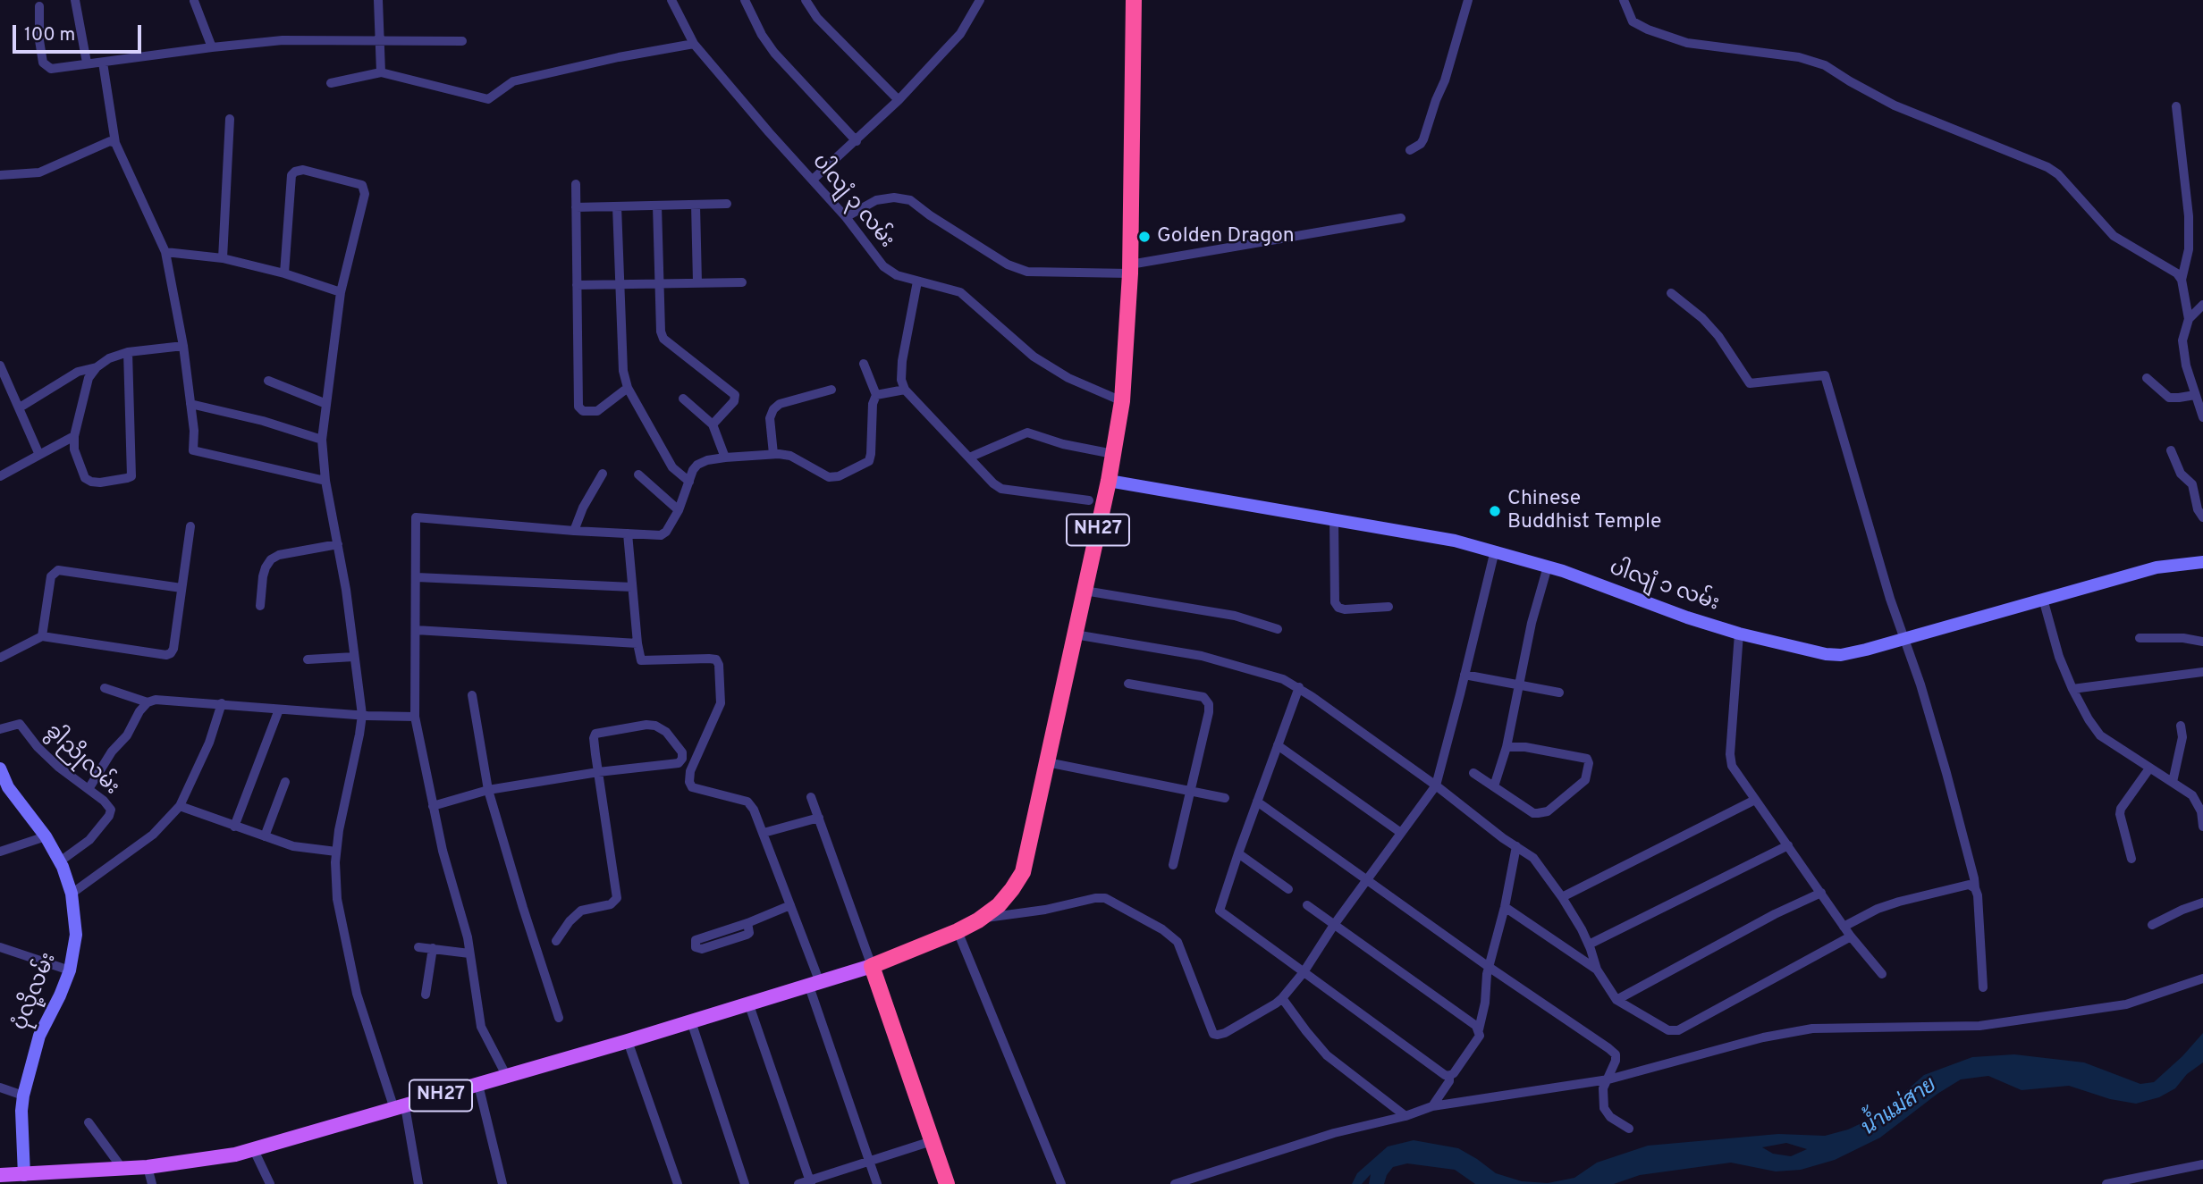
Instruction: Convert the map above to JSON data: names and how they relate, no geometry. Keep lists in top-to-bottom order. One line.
{"streets":{"highway":["NH27"],"street":["ပါလျံ ၃ လမ်း","ပါလျံ ၁ လမ်း","ခွါညိုလမ်း","ပုံလို့လမ်း"]},"crossings":[["ပါလျံ ၃ လမ်း","NH27"],["NH27","ပါလျံ ၁ လမ်း"],["NH27","ပုံလို့လမ်း"],["ခွါညိုလမ်း","ပုံလို့လမ်း"]],"water":["น้ำแม่สาย"],"places":["Golden Dragon","Chinese Buddhist Temple"],"scale_bar":"100 m"}
